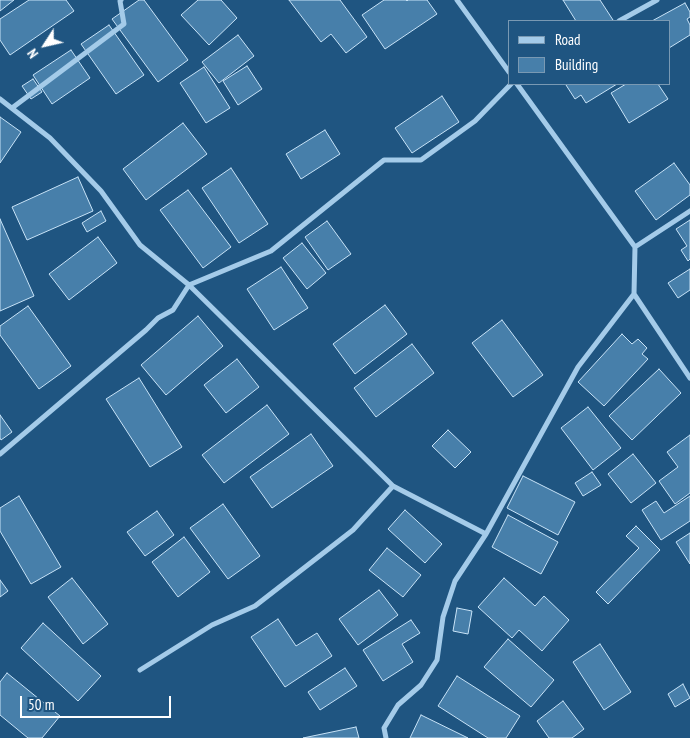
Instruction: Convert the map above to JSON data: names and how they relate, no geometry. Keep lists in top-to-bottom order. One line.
{"legend":["Road","Building"],"scale_bar":"50 m","north":"bottom left"}
